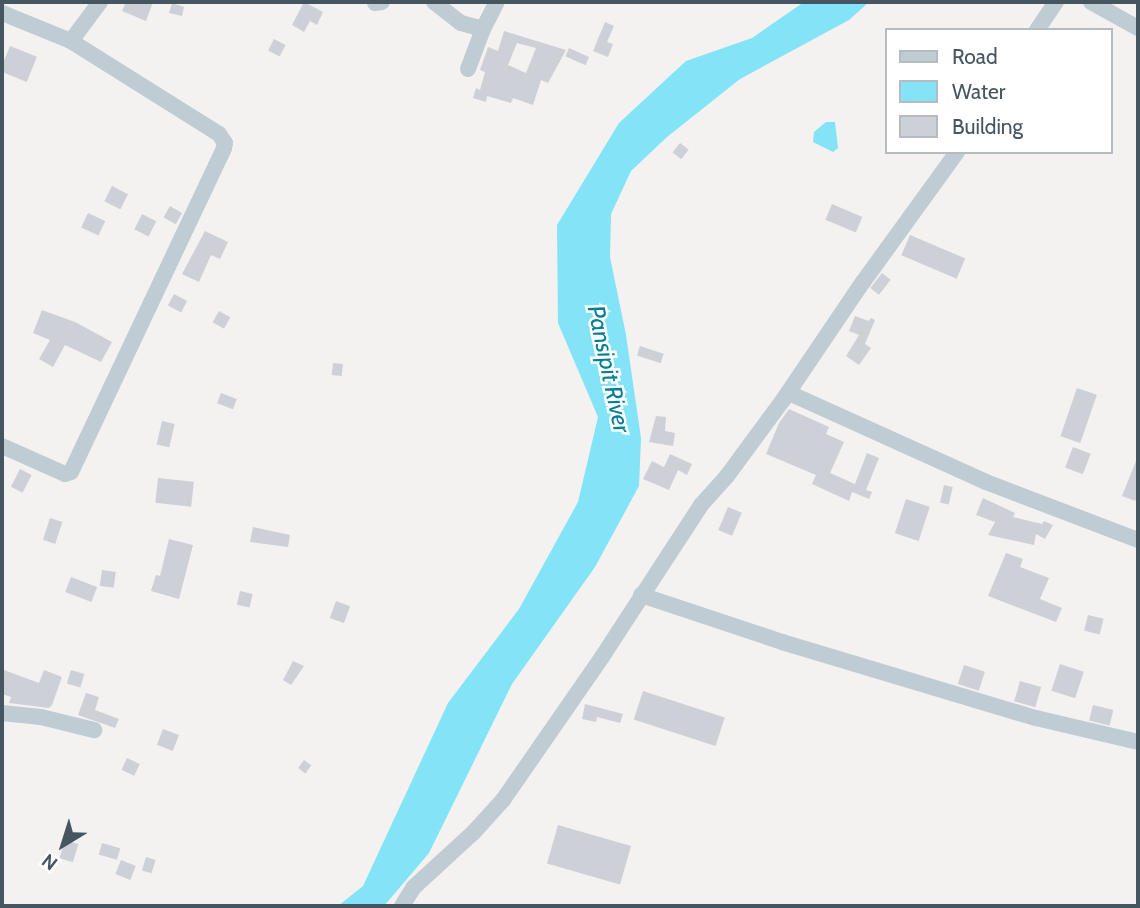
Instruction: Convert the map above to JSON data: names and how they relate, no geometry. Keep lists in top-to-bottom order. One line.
{"water":["Pansipit River"],"legend":["Road","Water","Building"],"north":"bottom left"}
